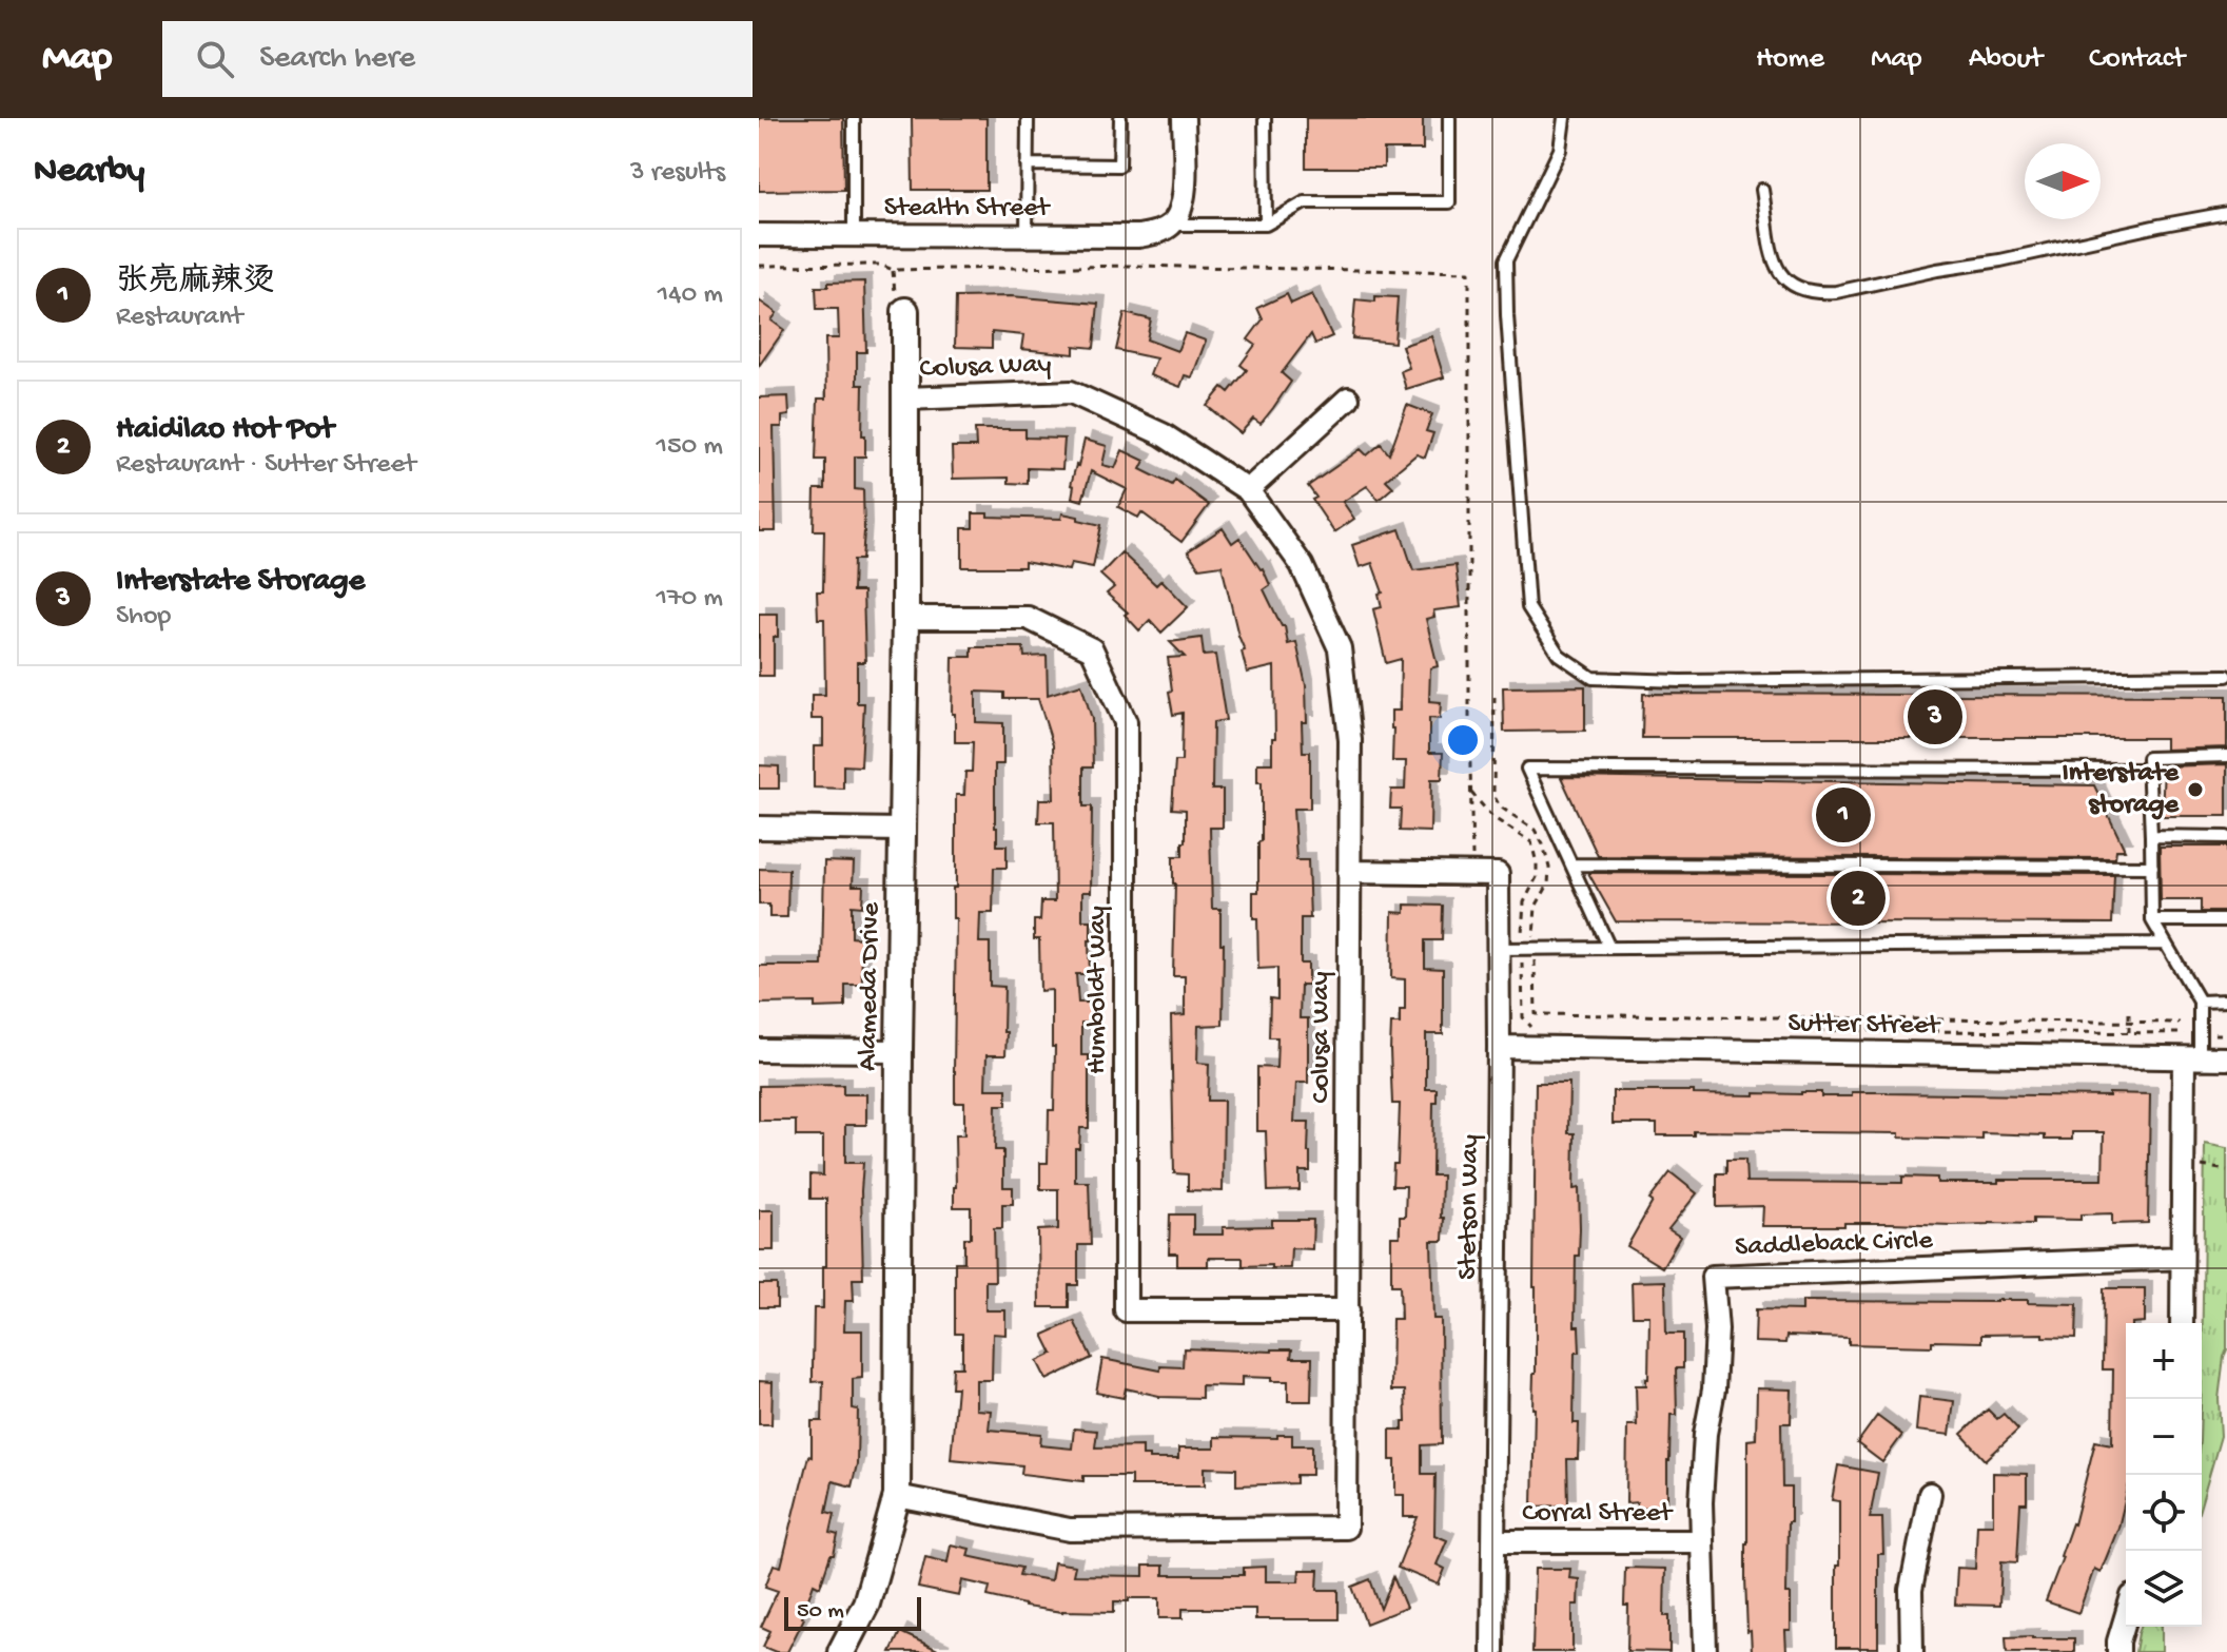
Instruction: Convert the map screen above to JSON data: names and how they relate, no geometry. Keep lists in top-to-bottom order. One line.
{"streets":{"street":["Stealth Street","Colusa Way","Alameda Drive","Humboldt Way","Sutter Street","Stetson Way","Saddleback Circle","Corral Street"]},"crossings":[["Colusa Way","Alameda Drive"],["Colusa Way","Humboldt Way"],["Alameda Drive","Humboldt Way"],["Sutter Street","Stetson Way"],["Stetson Way","Corral Street"],["Saddleback Circle","Corral Street"]],"places":["Interstate storage"],"scale_bar":"50 m","north":"right","page":{"header":"Map","search":"Search here","nav":["Home","Map","About","Contact"],"heading":["Nearby","3 results"],"list":[{"mark":"1","name":"张亮麻辣烫","note":"Restaurant","value":"140 m"},{"mark":"2","name":"Haidilao Hot Pot","note":"Restaurant · Sutter Street","value":"150 m"},{"mark":"3","name":"Interstate Storage","note":"Shop","value":"170 m"}],"pins":["3","1","2"],"map_buttons":["+","−"],"scale":"50 m"}}
